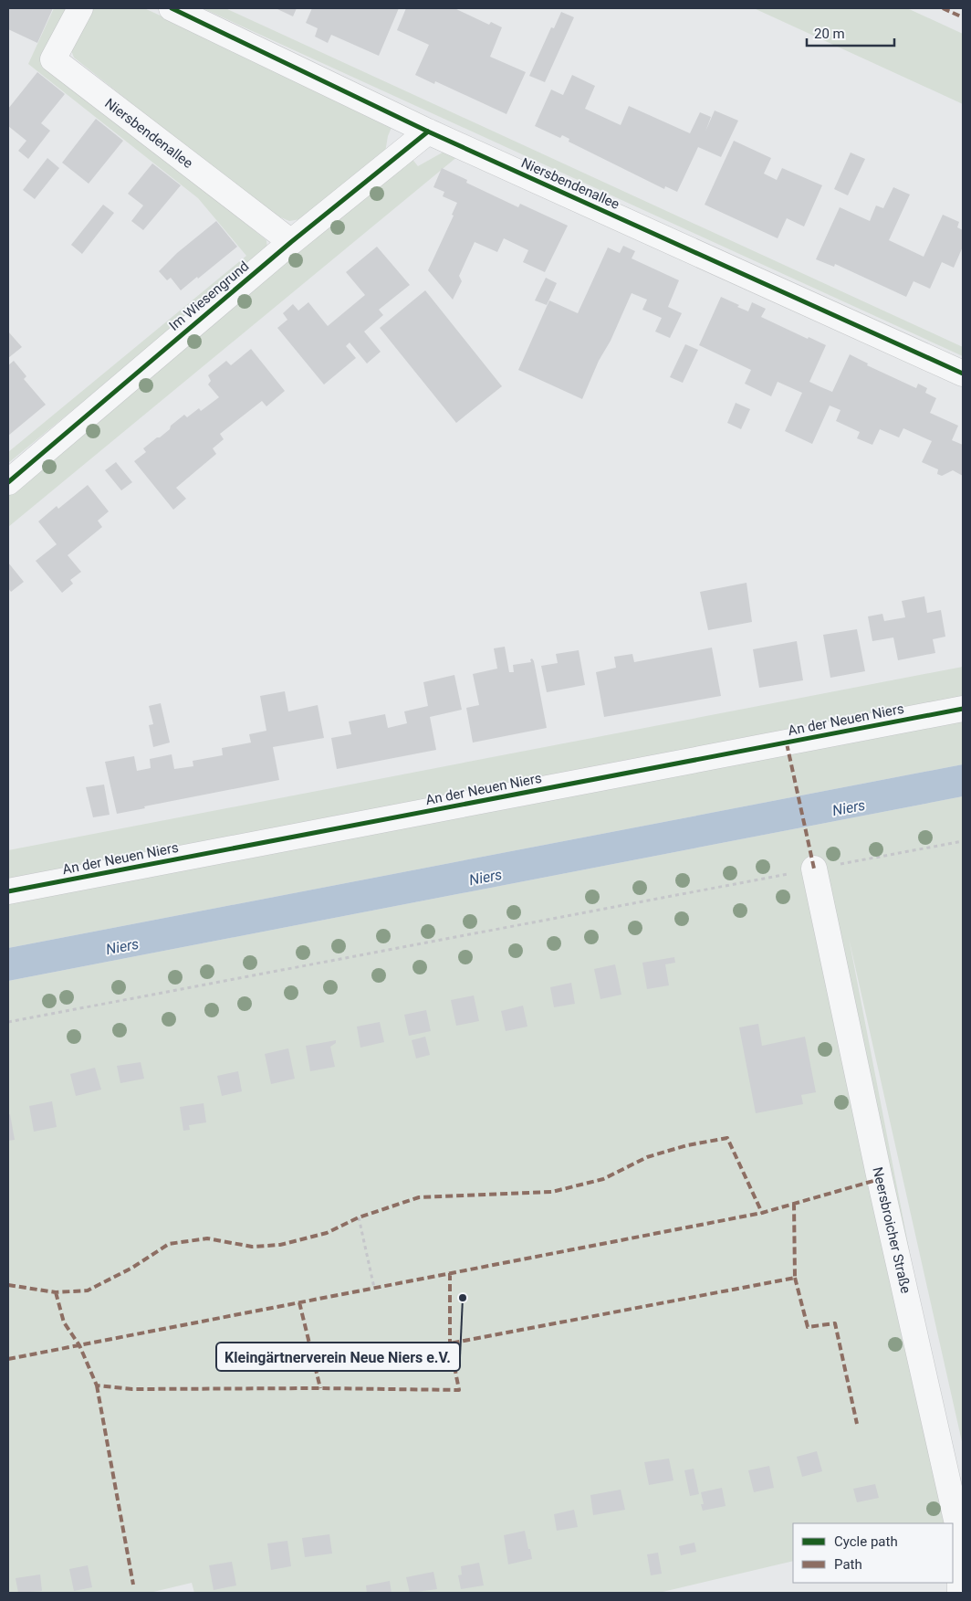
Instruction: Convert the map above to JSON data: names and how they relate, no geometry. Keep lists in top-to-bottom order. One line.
{"streets":{"street":["Niersbendenallee","Im Wiesengrund","An der Neuen Niers","Neersbroicher Straße"]},"crossings":[["Niersbendenallee","Im Wiesengrund"]],"water":["Niers"],"places":["Kleingärtnerverein Neue Niers e.V."],"legend":["Cycle path","Path"],"scale_bar":"20 m"}
